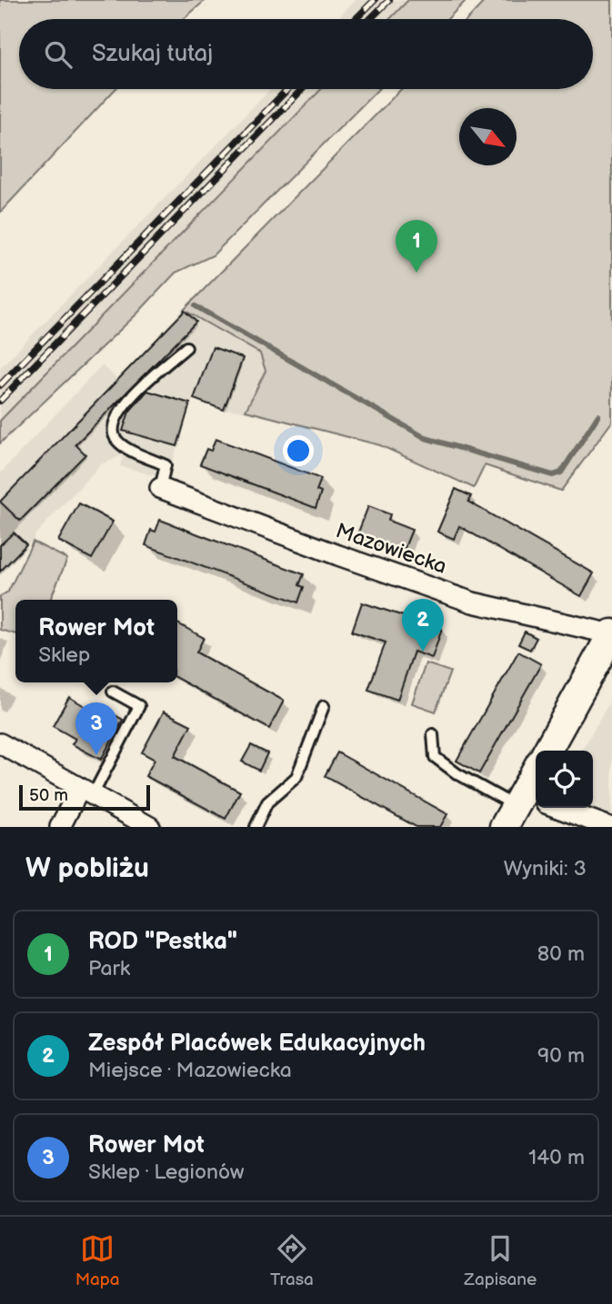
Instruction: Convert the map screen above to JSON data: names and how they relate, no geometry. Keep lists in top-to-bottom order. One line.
{"streets":{"street":["Mazowiecka"]},"scale_bar":"50 m","north":"bottom right","page":{"search":"Szukaj tutaj","pins":["1","2","3"],"popup":["Rower Mot","Sklep"],"scale":"50 m","heading":["W pobliżu","Wyniki: 3"],"list":[{"mark":"1","name":"ROD \"Pestka\"","note":"Park","value":"80 m"},{"mark":"2","name":"Zespół Placówek Edukacyjnych","note":"Miejsce · Mazowiecka","value":"90 m"},{"mark":"3","name":"Rower Mot","note":"Sklep · Legionów","value":"140 m"}],"nav":["Mapa","Trasa","Zapisane"]}}
